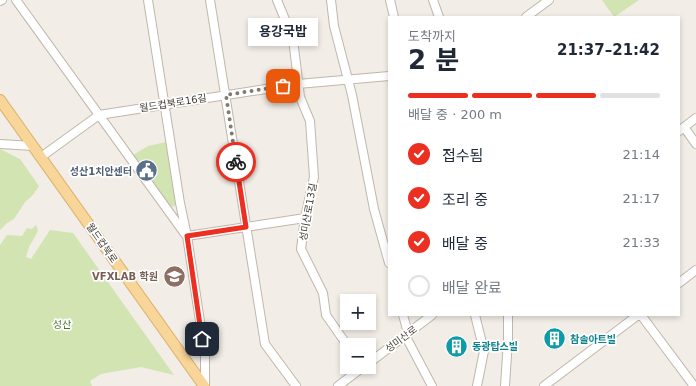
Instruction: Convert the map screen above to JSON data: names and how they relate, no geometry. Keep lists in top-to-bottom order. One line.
{"streets":{"main road":["월드컵북로"],"street":["월드컵북로16길","성미산로13길","성미산로"]},"crossings":[["월드컵북로16길","성미산로13길"],["월드컵북로16길","월드컵북로"]],"parks":["성산"],"places":{"other":["용강국밥"],"public building":["성산1치안센터"],"school or university":["VFXLAB 학원"],"building":["참솔아트빌","동광탑스빌"]},"page":{"heading":["2 분","도착까지","21:37–21:42"],"bubble":"용강국밥","bar":"배달 중 · 200 m","list":[["접수됨","21:14"],["조리 중","21:17"],["배달 중","21:33"],"배달 완료"],"map_buttons":["+","−"]}}
